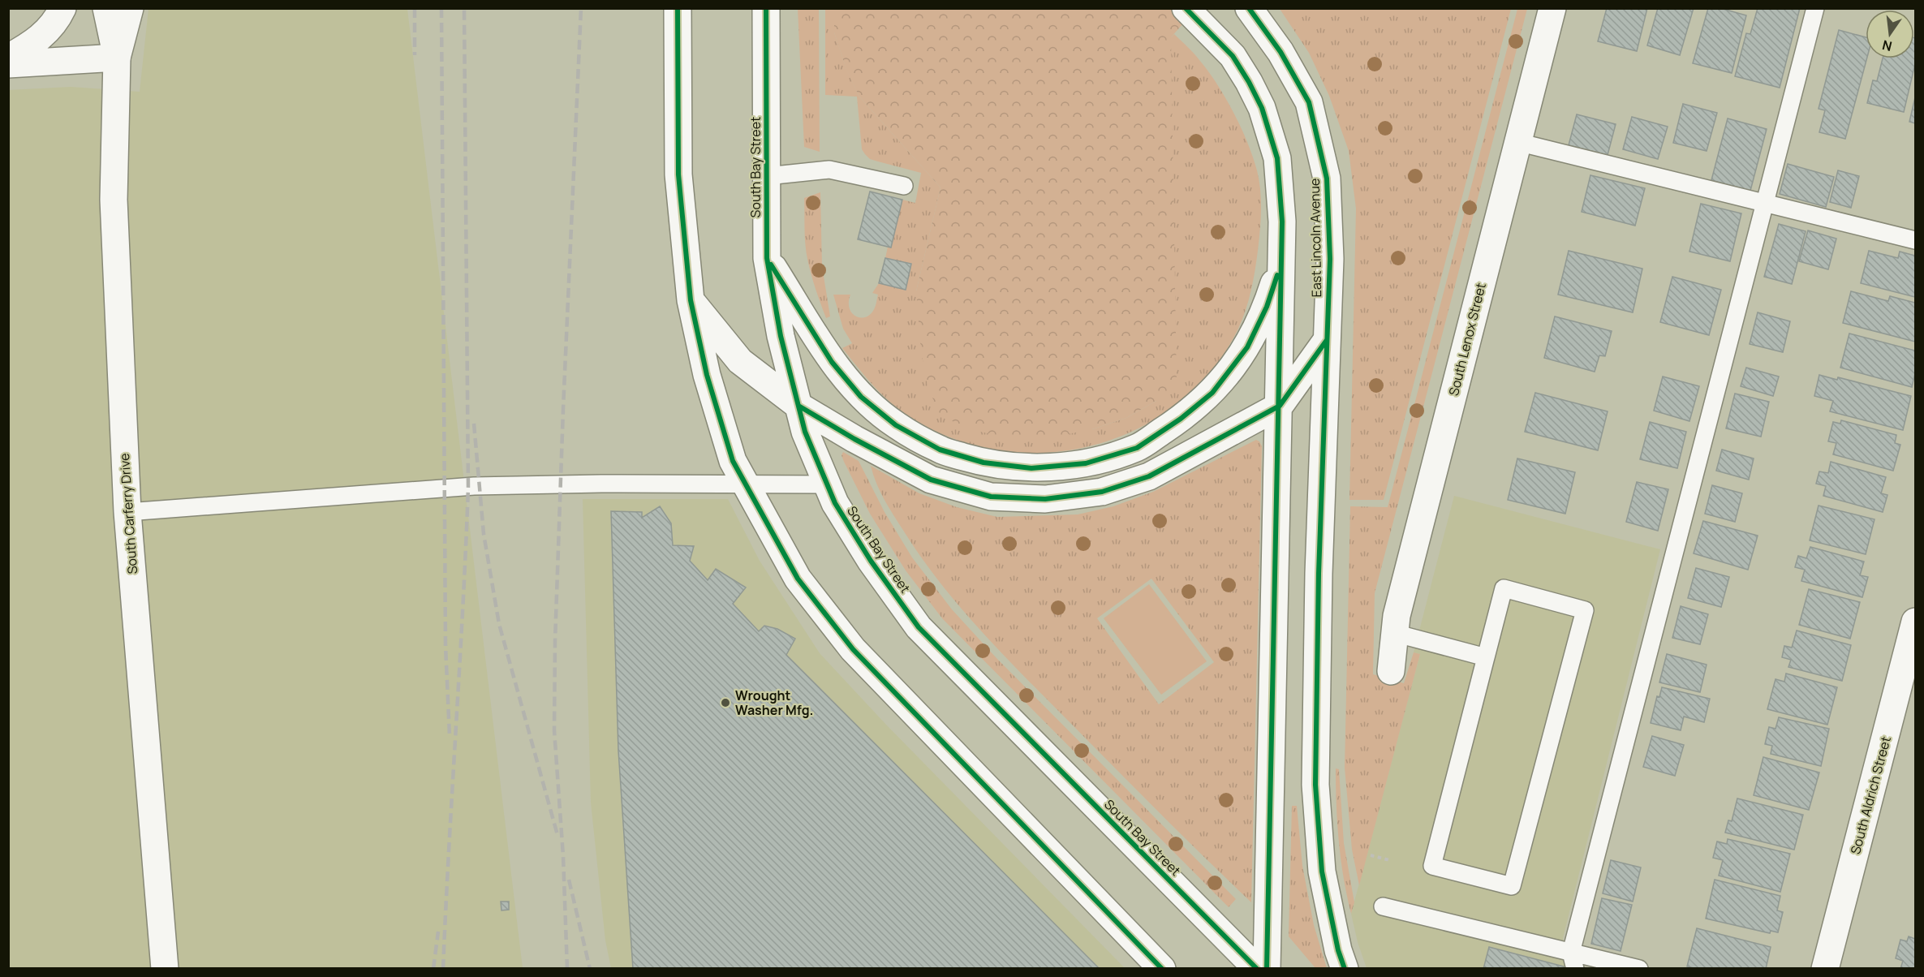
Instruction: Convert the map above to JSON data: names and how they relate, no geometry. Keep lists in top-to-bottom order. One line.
{"streets":{"main road":["South Bay Street","East Lincoln Avenue","South Lenox Street","South Carferry Drive","South Aldrich Street"]},"places":["Wrought Washer Mfg."],"north":"bottom"}
